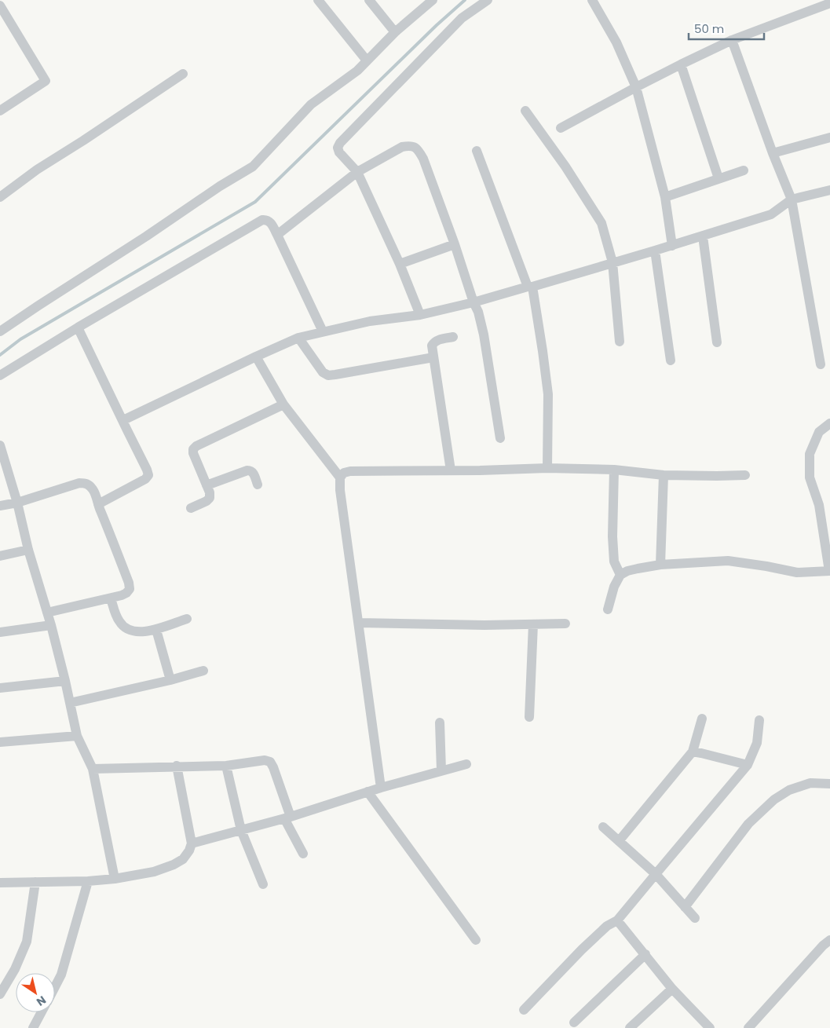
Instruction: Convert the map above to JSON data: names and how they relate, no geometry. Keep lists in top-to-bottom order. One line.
{"scale_bar":"50 m","north":"bottom right"}
